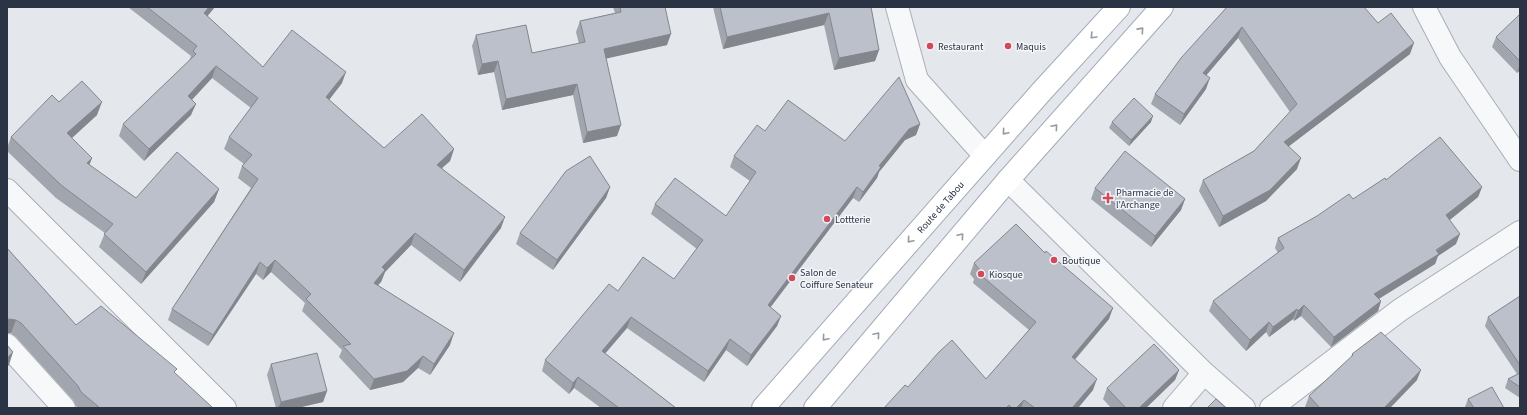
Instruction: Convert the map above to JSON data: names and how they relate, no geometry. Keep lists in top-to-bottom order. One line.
{"streets":{"main road":["Route de Tabou"]},"places":{"other":["Restaurant","Maquis","Lottterie","Boutique","Kiosque","Salon de Coiffure Senateur"],"health":["Pharmacie de l'Archange"]}}
